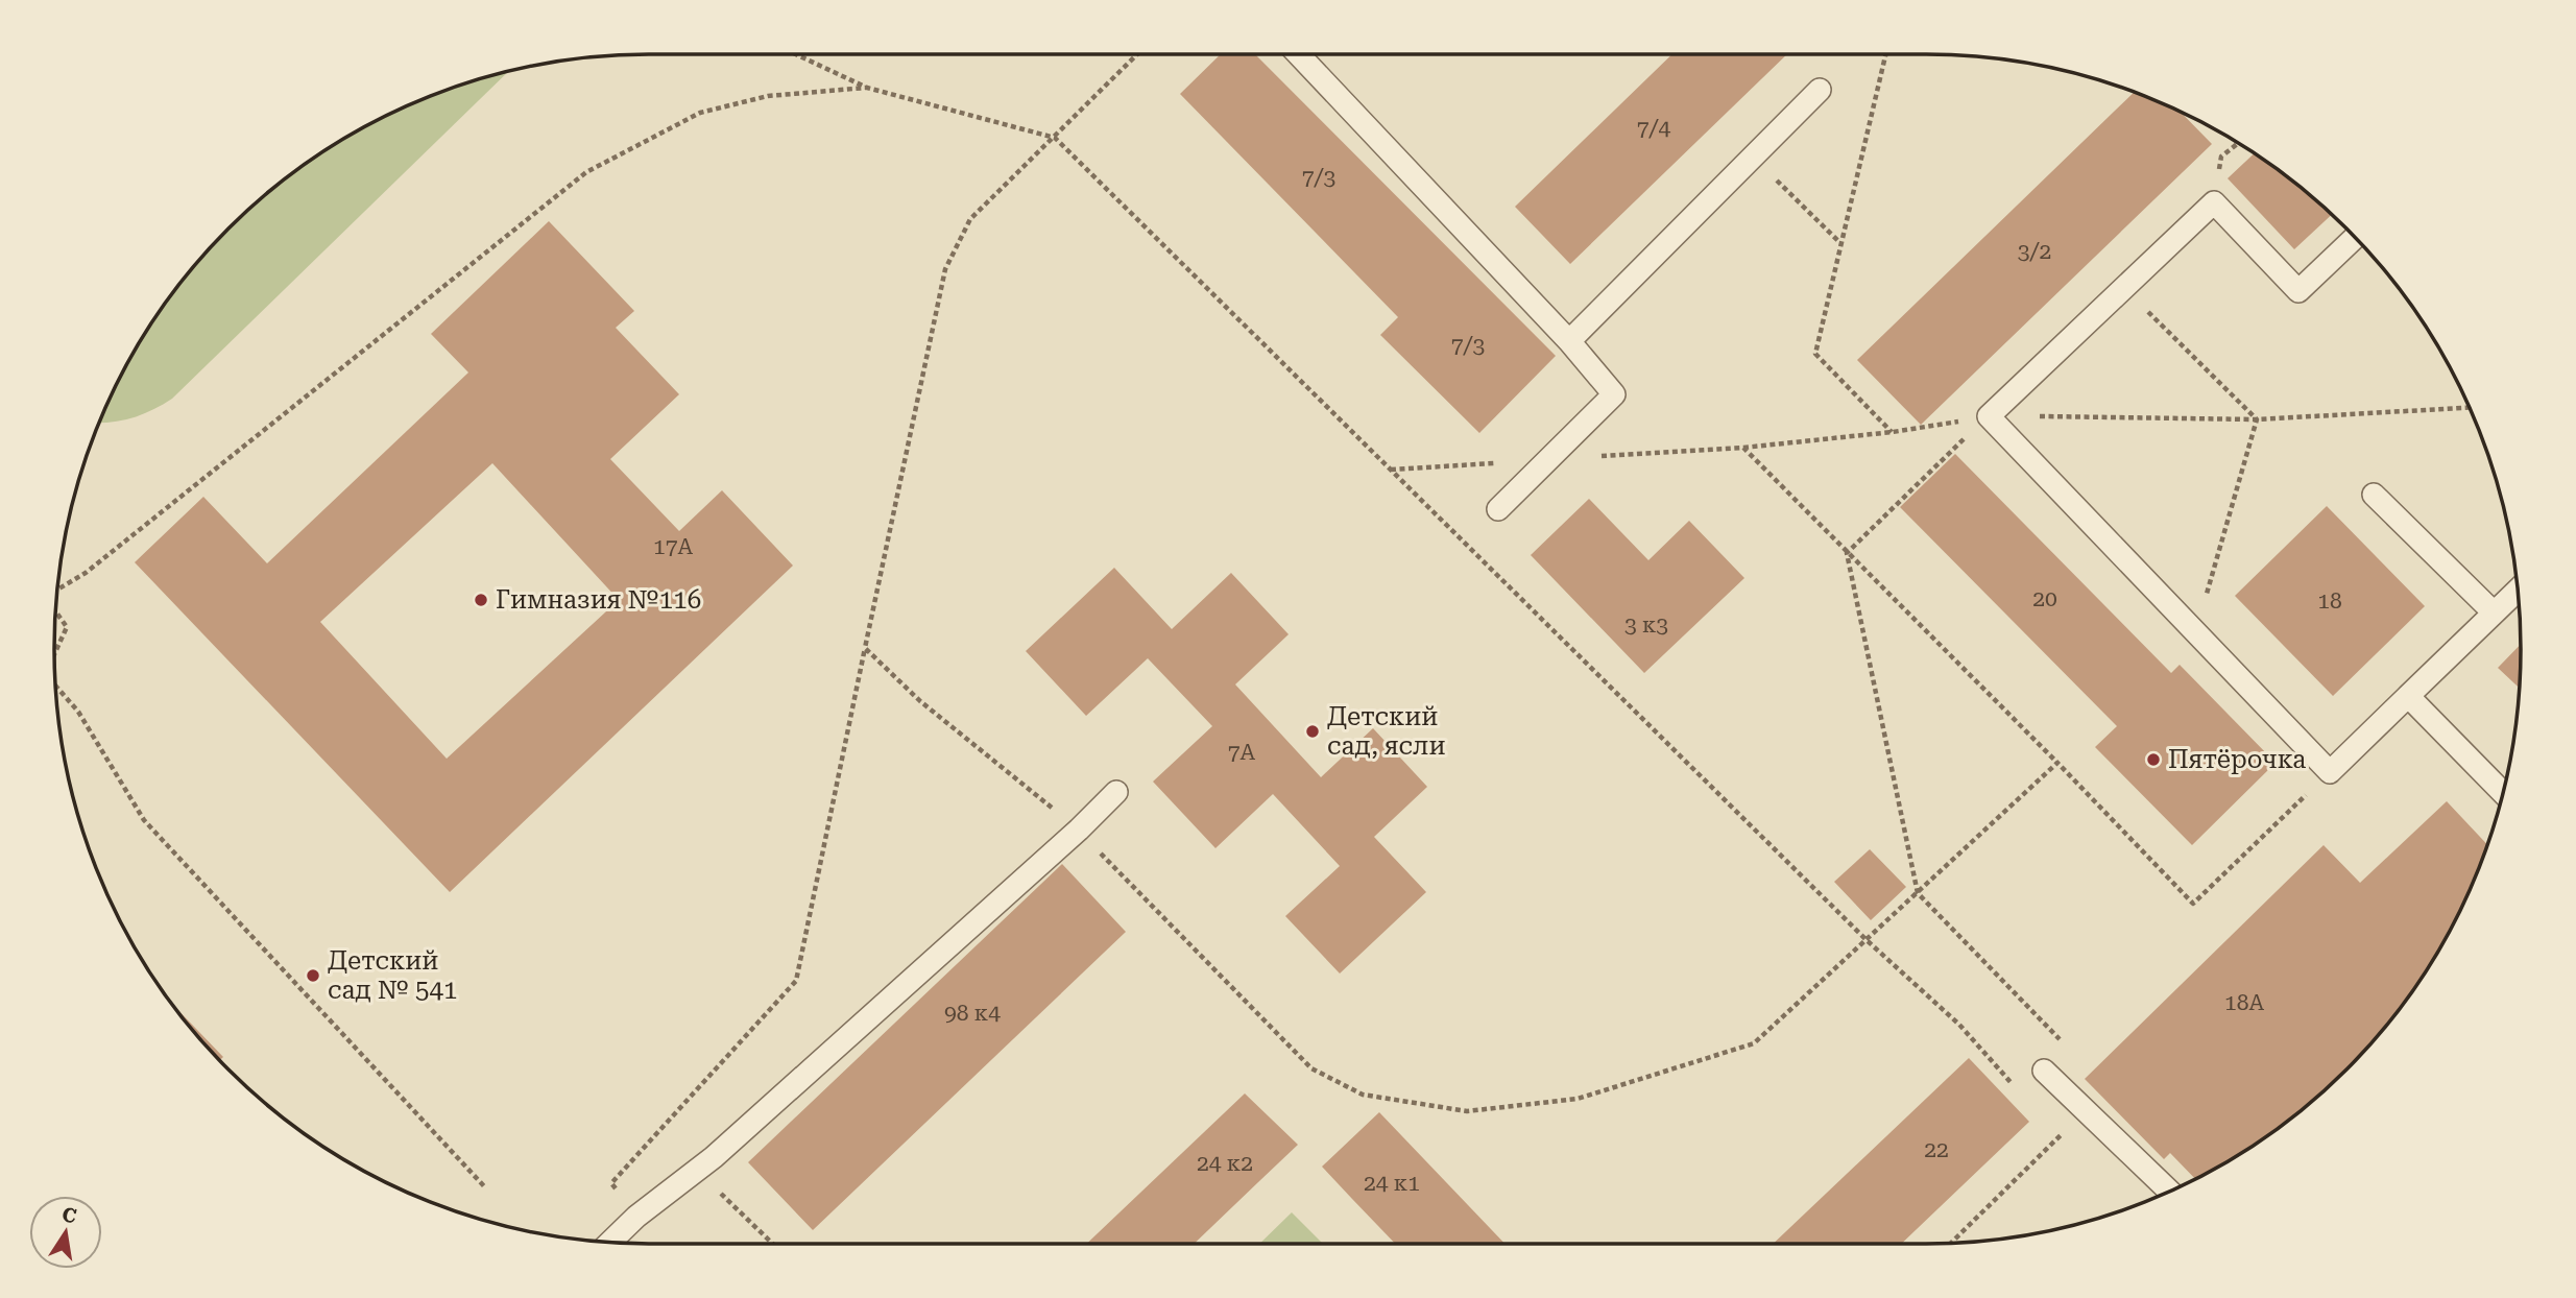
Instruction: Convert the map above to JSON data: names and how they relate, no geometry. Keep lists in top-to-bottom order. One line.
{"places":["Гимназия №116","Детский сад, ясли","Пятёрочка","Детский сад № 541"],"house_numbers":["7/4","7/3","3/2","7/3","17А","20","18","3 к3","7А","18А","98 к4","22","24 к2","24 к1"],"north":"top"}
